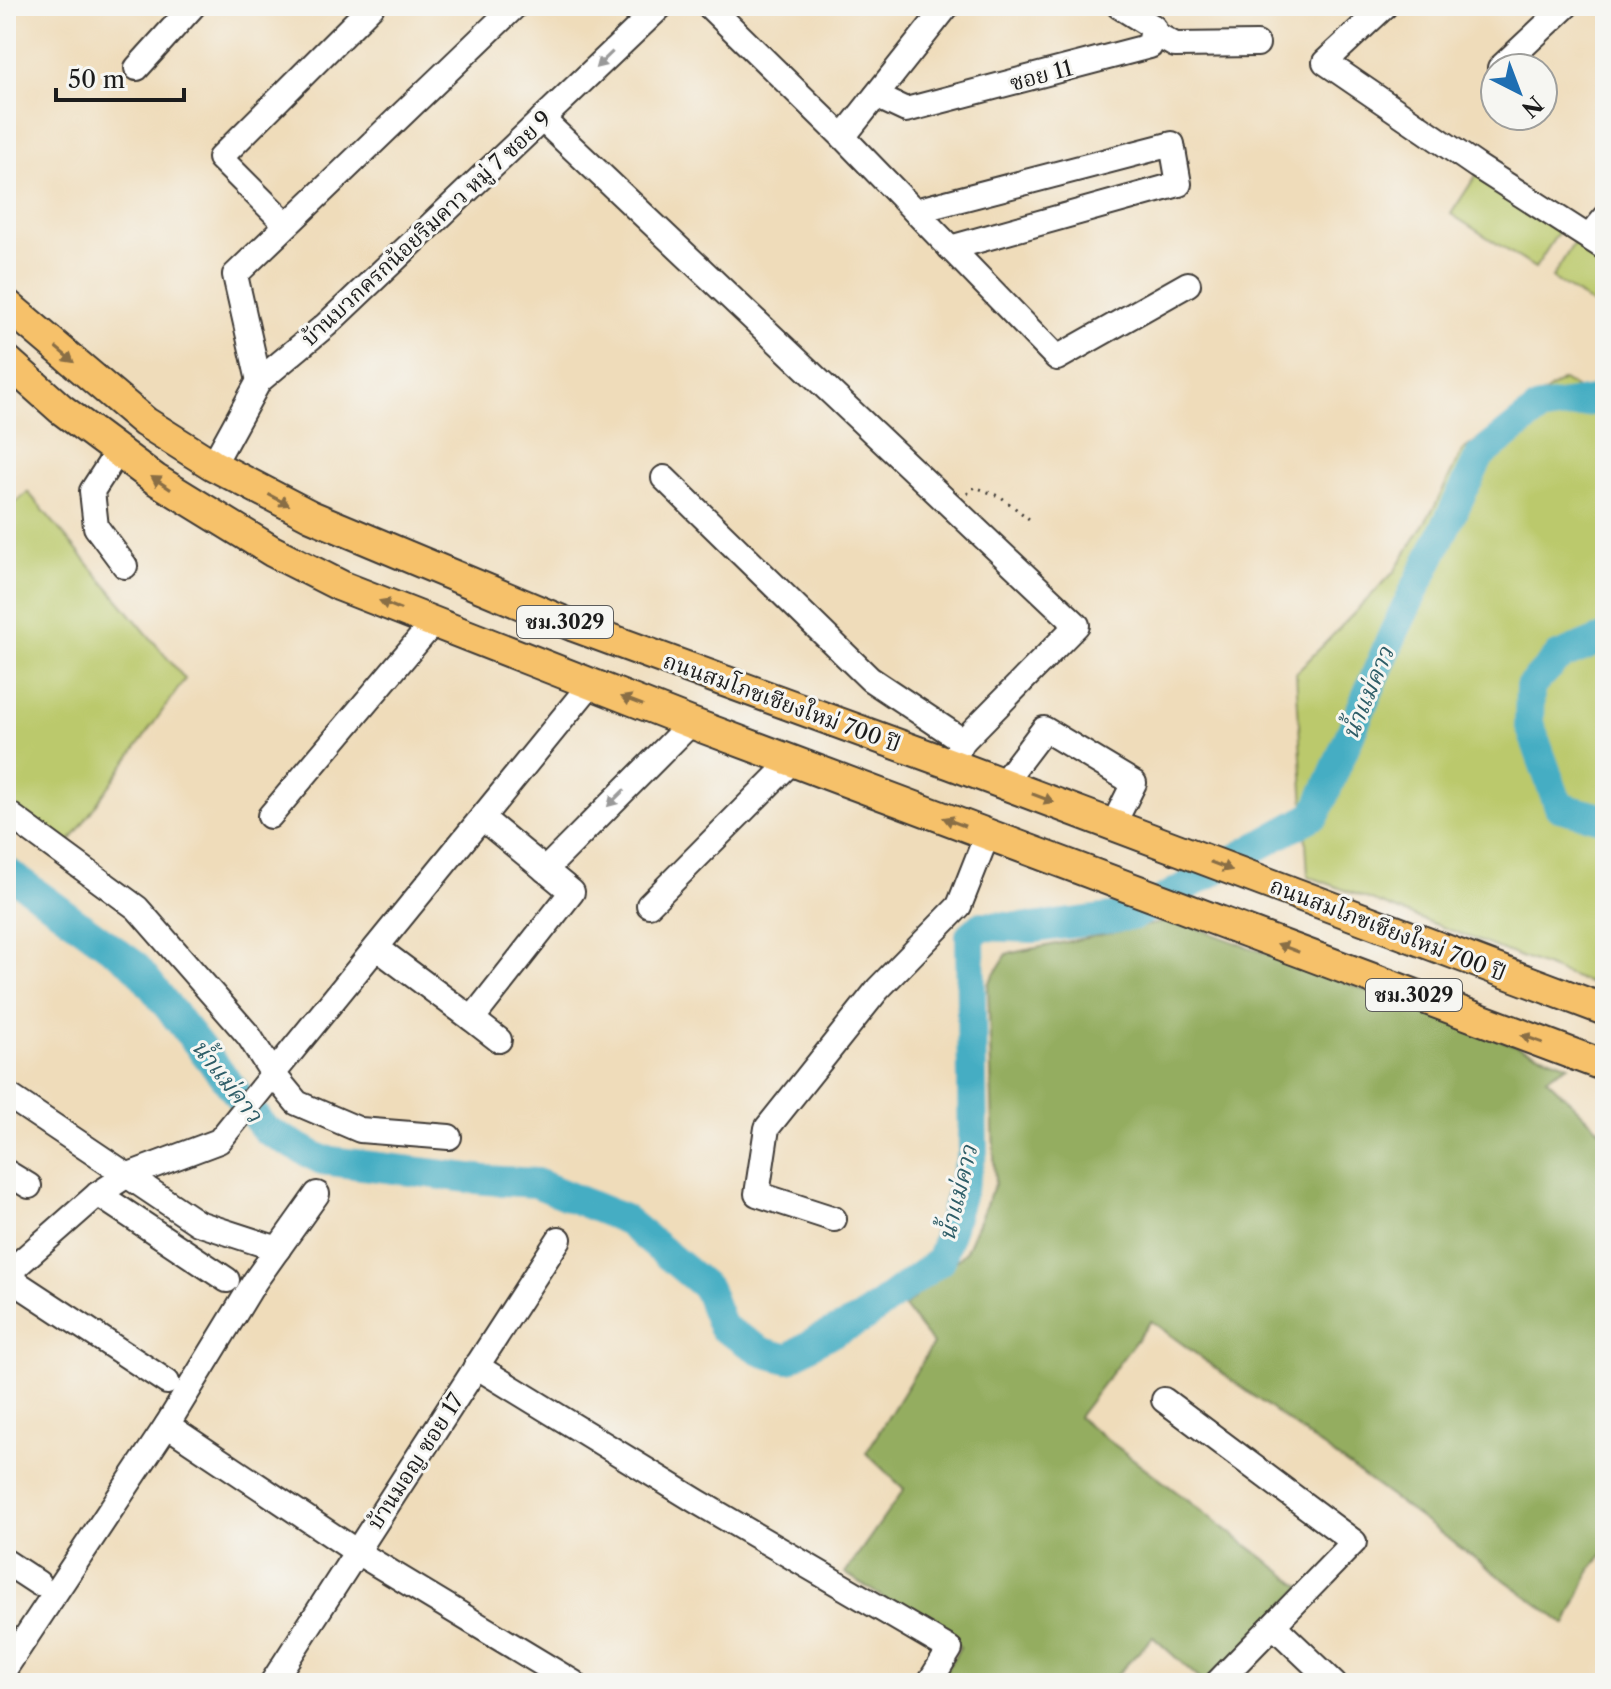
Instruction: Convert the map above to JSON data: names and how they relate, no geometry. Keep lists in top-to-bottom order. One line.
{"streets":{"main road":["ชม.3029","ถนนสมโภชเชียงใหม่ 700 ปี"],"street":["ซอย 11","บ้านบวกครกน้อยริมคาว หมู่ 7 ซอย 9","บ้านมอญ ซอย 17"]},"crossings":[["บ้านบวกครกน้อยริมคาว หมู่ 7 ซอย 9","ถนนสมโภชเชียงใหม่ 700 ปี"]],"water":["น้ำแม่คาว"],"scale_bar":"50 m","north":"bottom right"}
